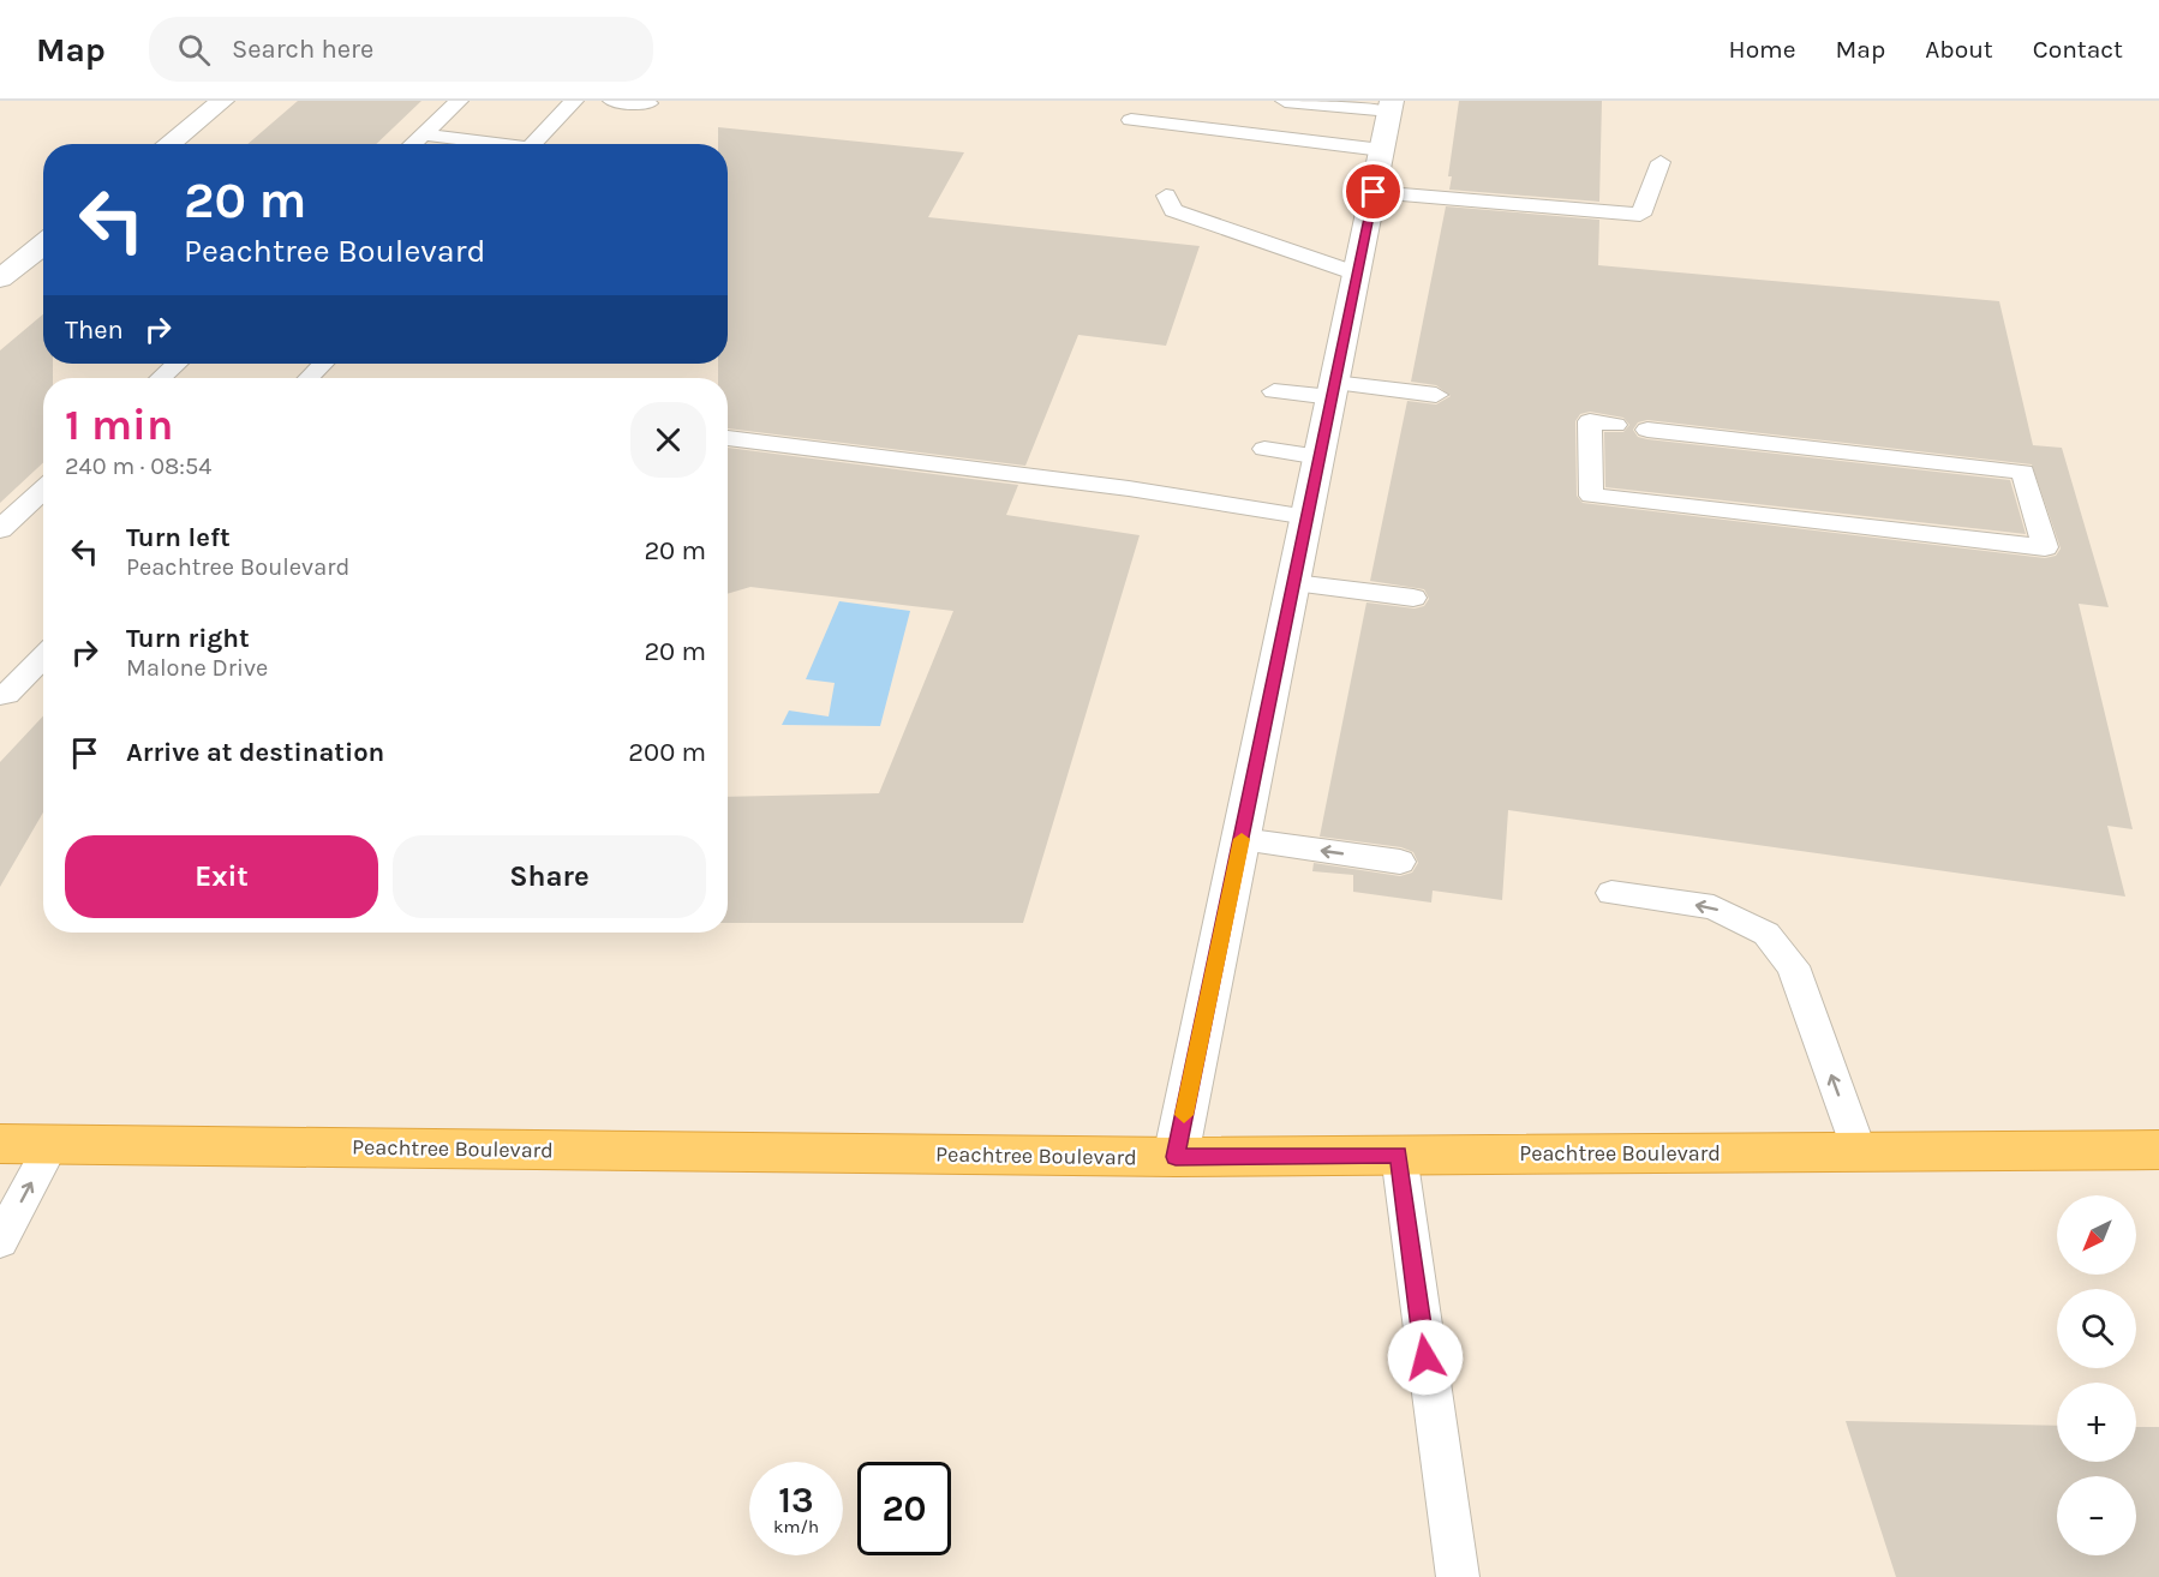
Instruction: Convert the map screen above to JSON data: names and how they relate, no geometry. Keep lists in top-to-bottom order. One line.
{"streets":{"highway":["Peachtree Boulevard"]},"north":"bottom left","page":{"header":"Map","search":"Search here","nav":["Home","Map","About","Contact"],"turn":["20 m","Peachtree Boulevard"],"then":"Then","heading":["1 min","240 m · 08:54"],"list":[{"name":"Turn left","note":"Peachtree Boulevard","value":"20 m"},{"name":"Turn right","note":"Malone Drive","value":"20 m"},{"name":"Arrive at destination","value":"200 m"}],"buttons":["Exit","Share"],"map_buttons":["+","−"],"speed":"13 km/h","limit":"20"}}
